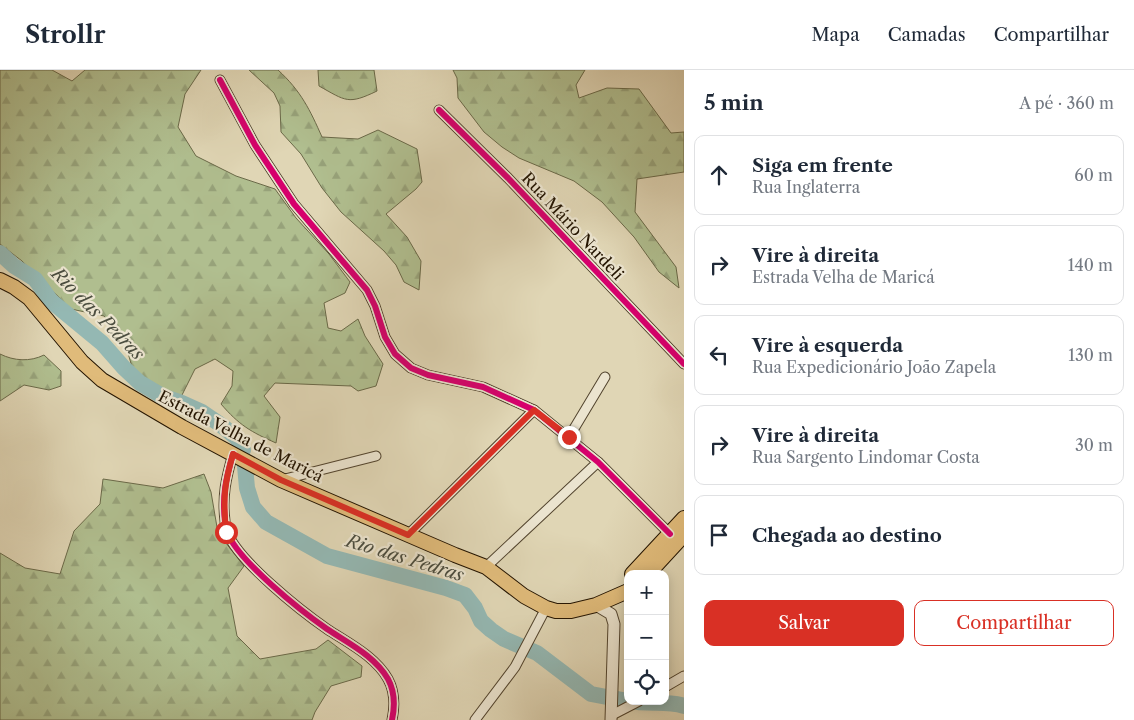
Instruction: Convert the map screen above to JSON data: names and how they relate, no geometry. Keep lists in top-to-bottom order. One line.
{"streets":{"main road":["Estrada Velha de Maricá"],"street":["Rua Mário Nardeli"]},"water":["Rio das Pedras"],"page":{"header":"Strollr","nav":["Mapa","Camadas","Compartilhar"],"heading":["5 min","A pé · 360 m"],"list":[["Siga em frente","Rua Inglaterra","60 m"],["Vire à direita","Estrada Velha de Maricá","140 m"],["Vire à esquerda","Rua Expedicionário João Zapela","130 m"],["Vire à direita","Rua Sargento Lindomar Costa","30 m"],"Chegada ao destino"],"map_buttons":["+","−"],"buttons":["Salvar","Compartilhar"]}}
